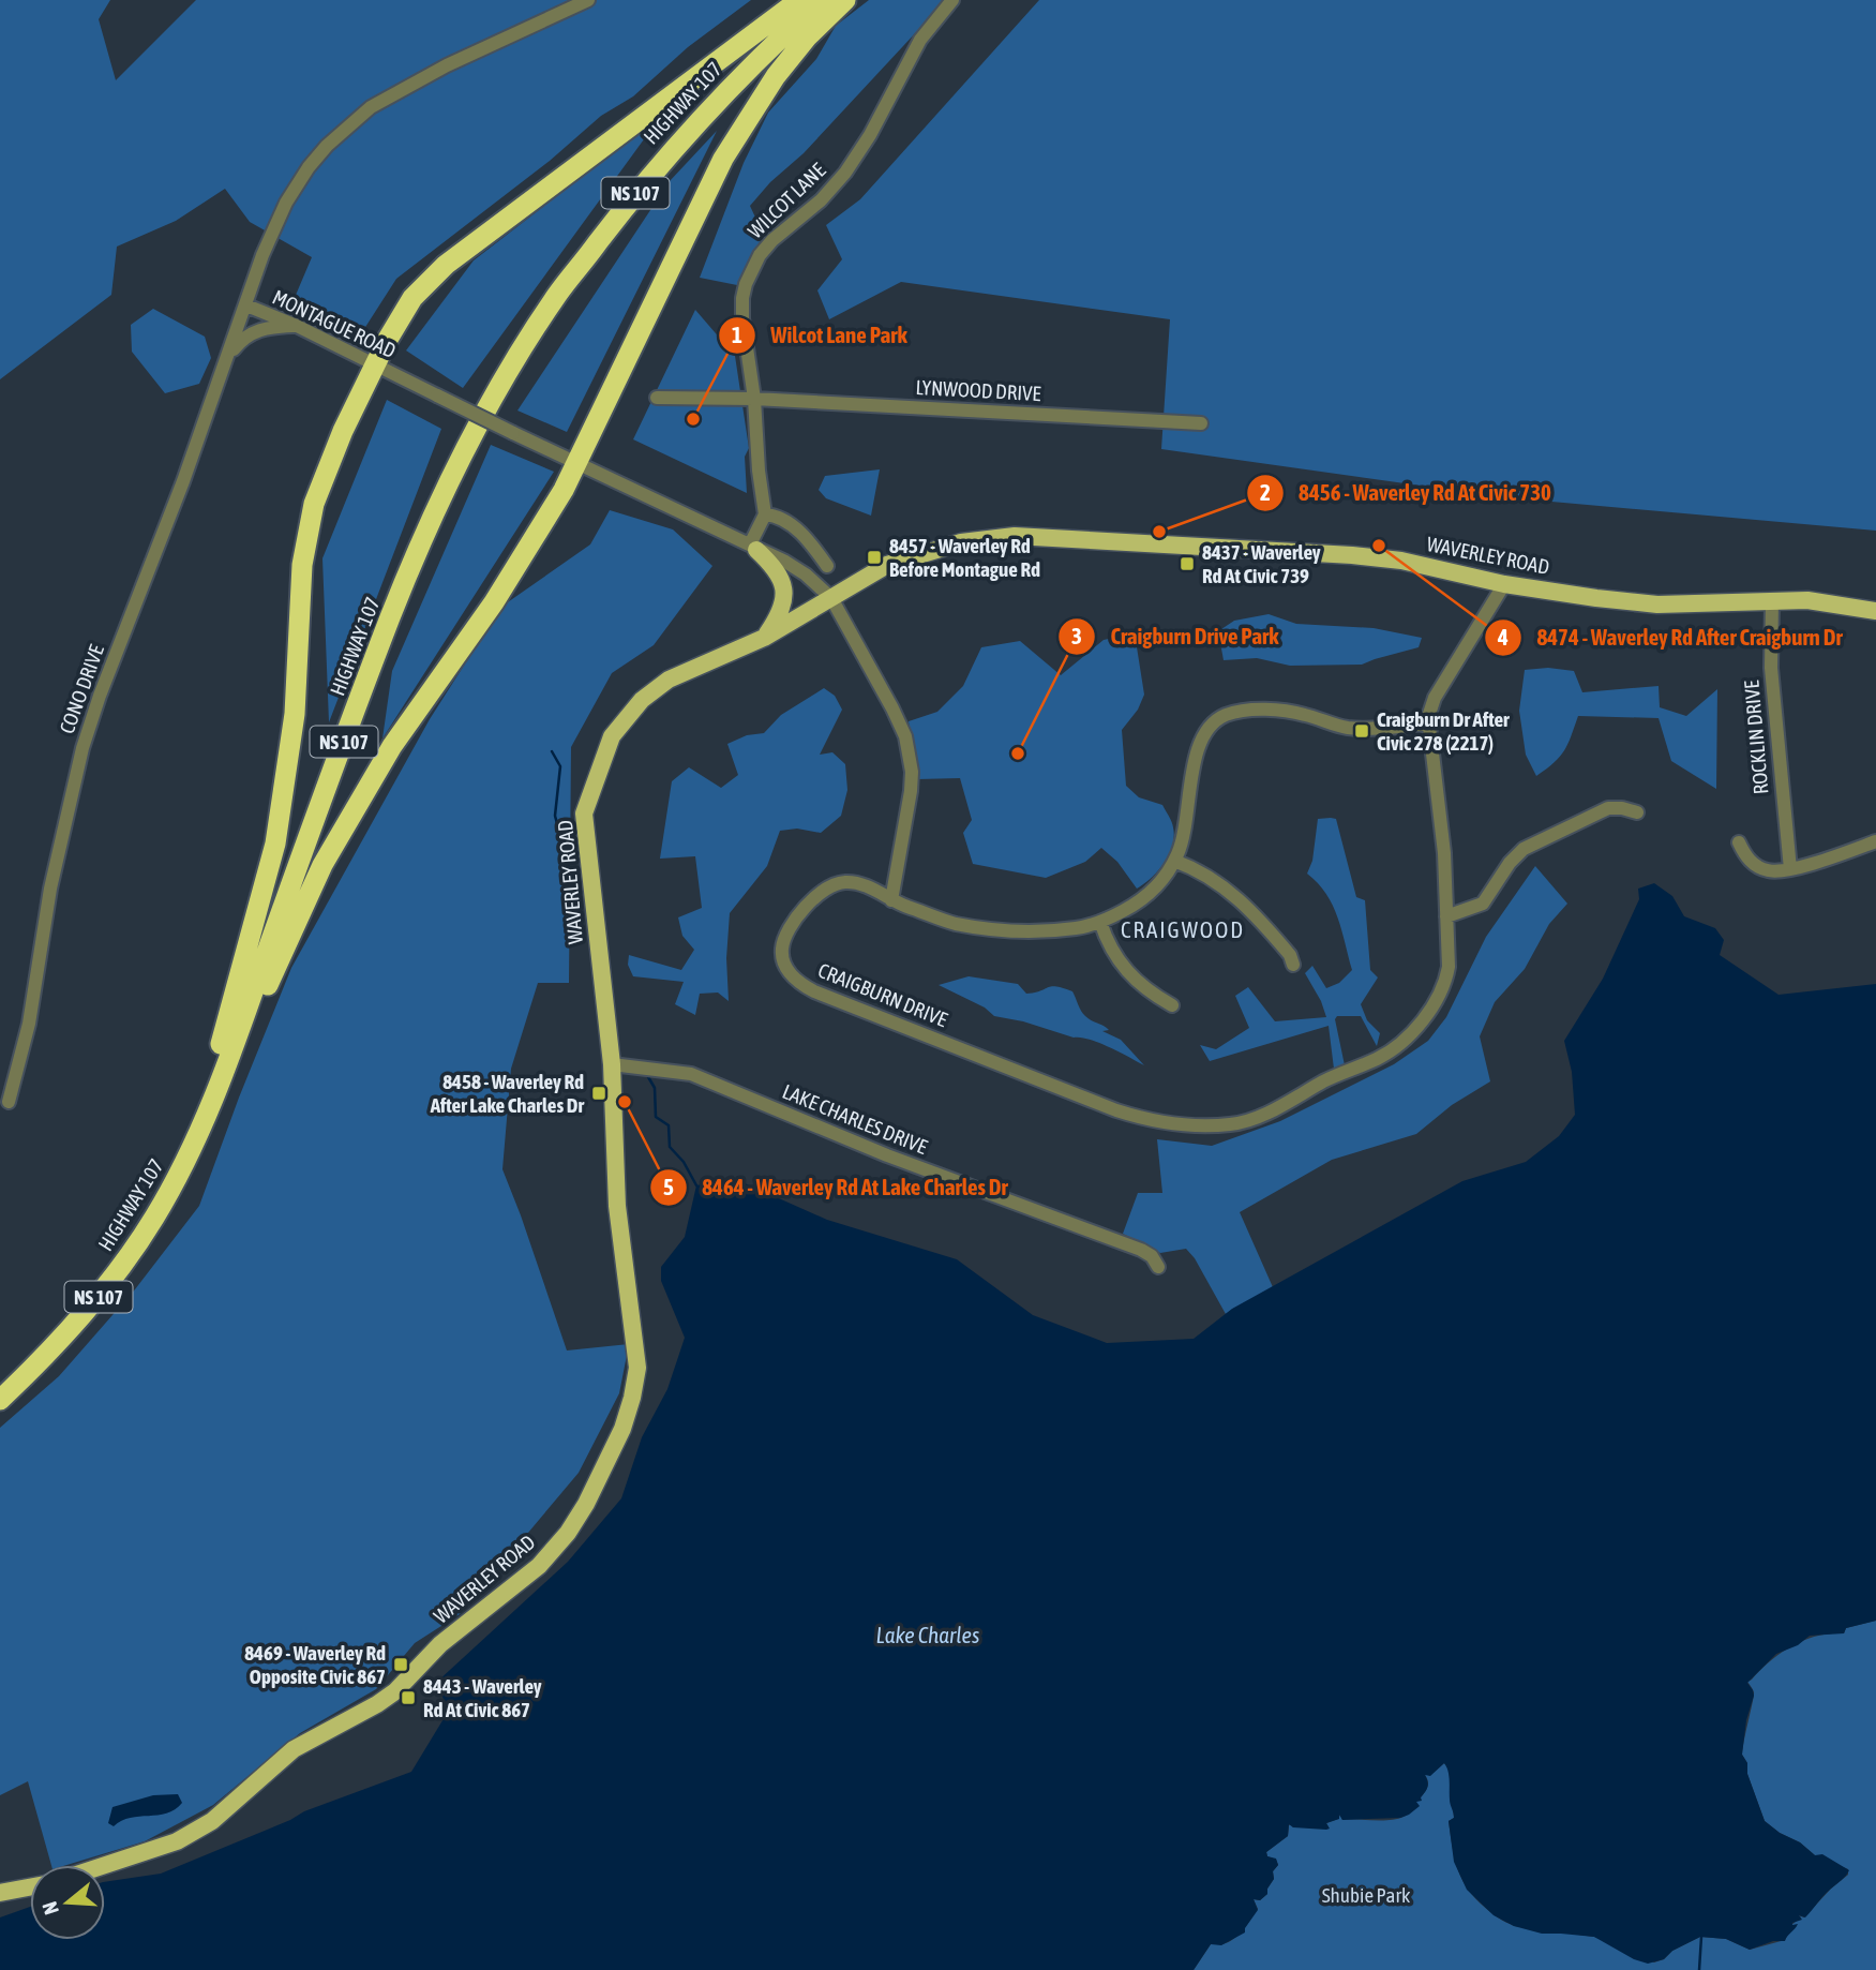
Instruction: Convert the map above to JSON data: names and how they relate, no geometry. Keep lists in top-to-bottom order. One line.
{"streets":{"highway":["HIGHWAY 107","NS 107"],"main road":["WAVERLEY ROAD"],"street":["WILCOT LANE","MONTAGUE ROAD","LYNWOOD DRIVE","CONO DRIVE","ROCKLIN DRIVE","CRAIGBURN DRIVE","LAKE CHARLES DRIVE"]},"crossings":[["WILCOT LANE","LYNWOOD DRIVE"],["MONTAGUE ROAD","WAVERLEY ROAD"],["MONTAGUE ROAD","CONO DRIVE"],["MONTAGUE ROAD","CRAIGBURN DRIVE"],["WAVERLEY ROAD","ROCKLIN DRIVE"],["WAVERLEY ROAD","CRAIGBURN DRIVE"],["WAVERLEY ROAD","LAKE CHARLES DRIVE"]],"districts":["CRAIGWOOD"],"water":["Lake Charles"],"parks":["Shubie Park"],"places":{"other":["Wilcot Lane Park","8456 - Waverley Rd At Civic 730","8474 - Waverley Rd After Craigburn Dr","Craigburn Drive Park","8464 - Waverley Rd At Lake Charles Dr"],"transit":["8457 - Waverley Rd Before Montague Rd","8437 - Waverley Rd At Civic 739","Craigburn Dr After Civic 278 (2217)","8458 - Waverley Rd After Lake Charles Dr","8469 - Waverley Rd Opposite Civic 867","8443 - Waverley Rd At Civic 867"]},"north":"left"}
